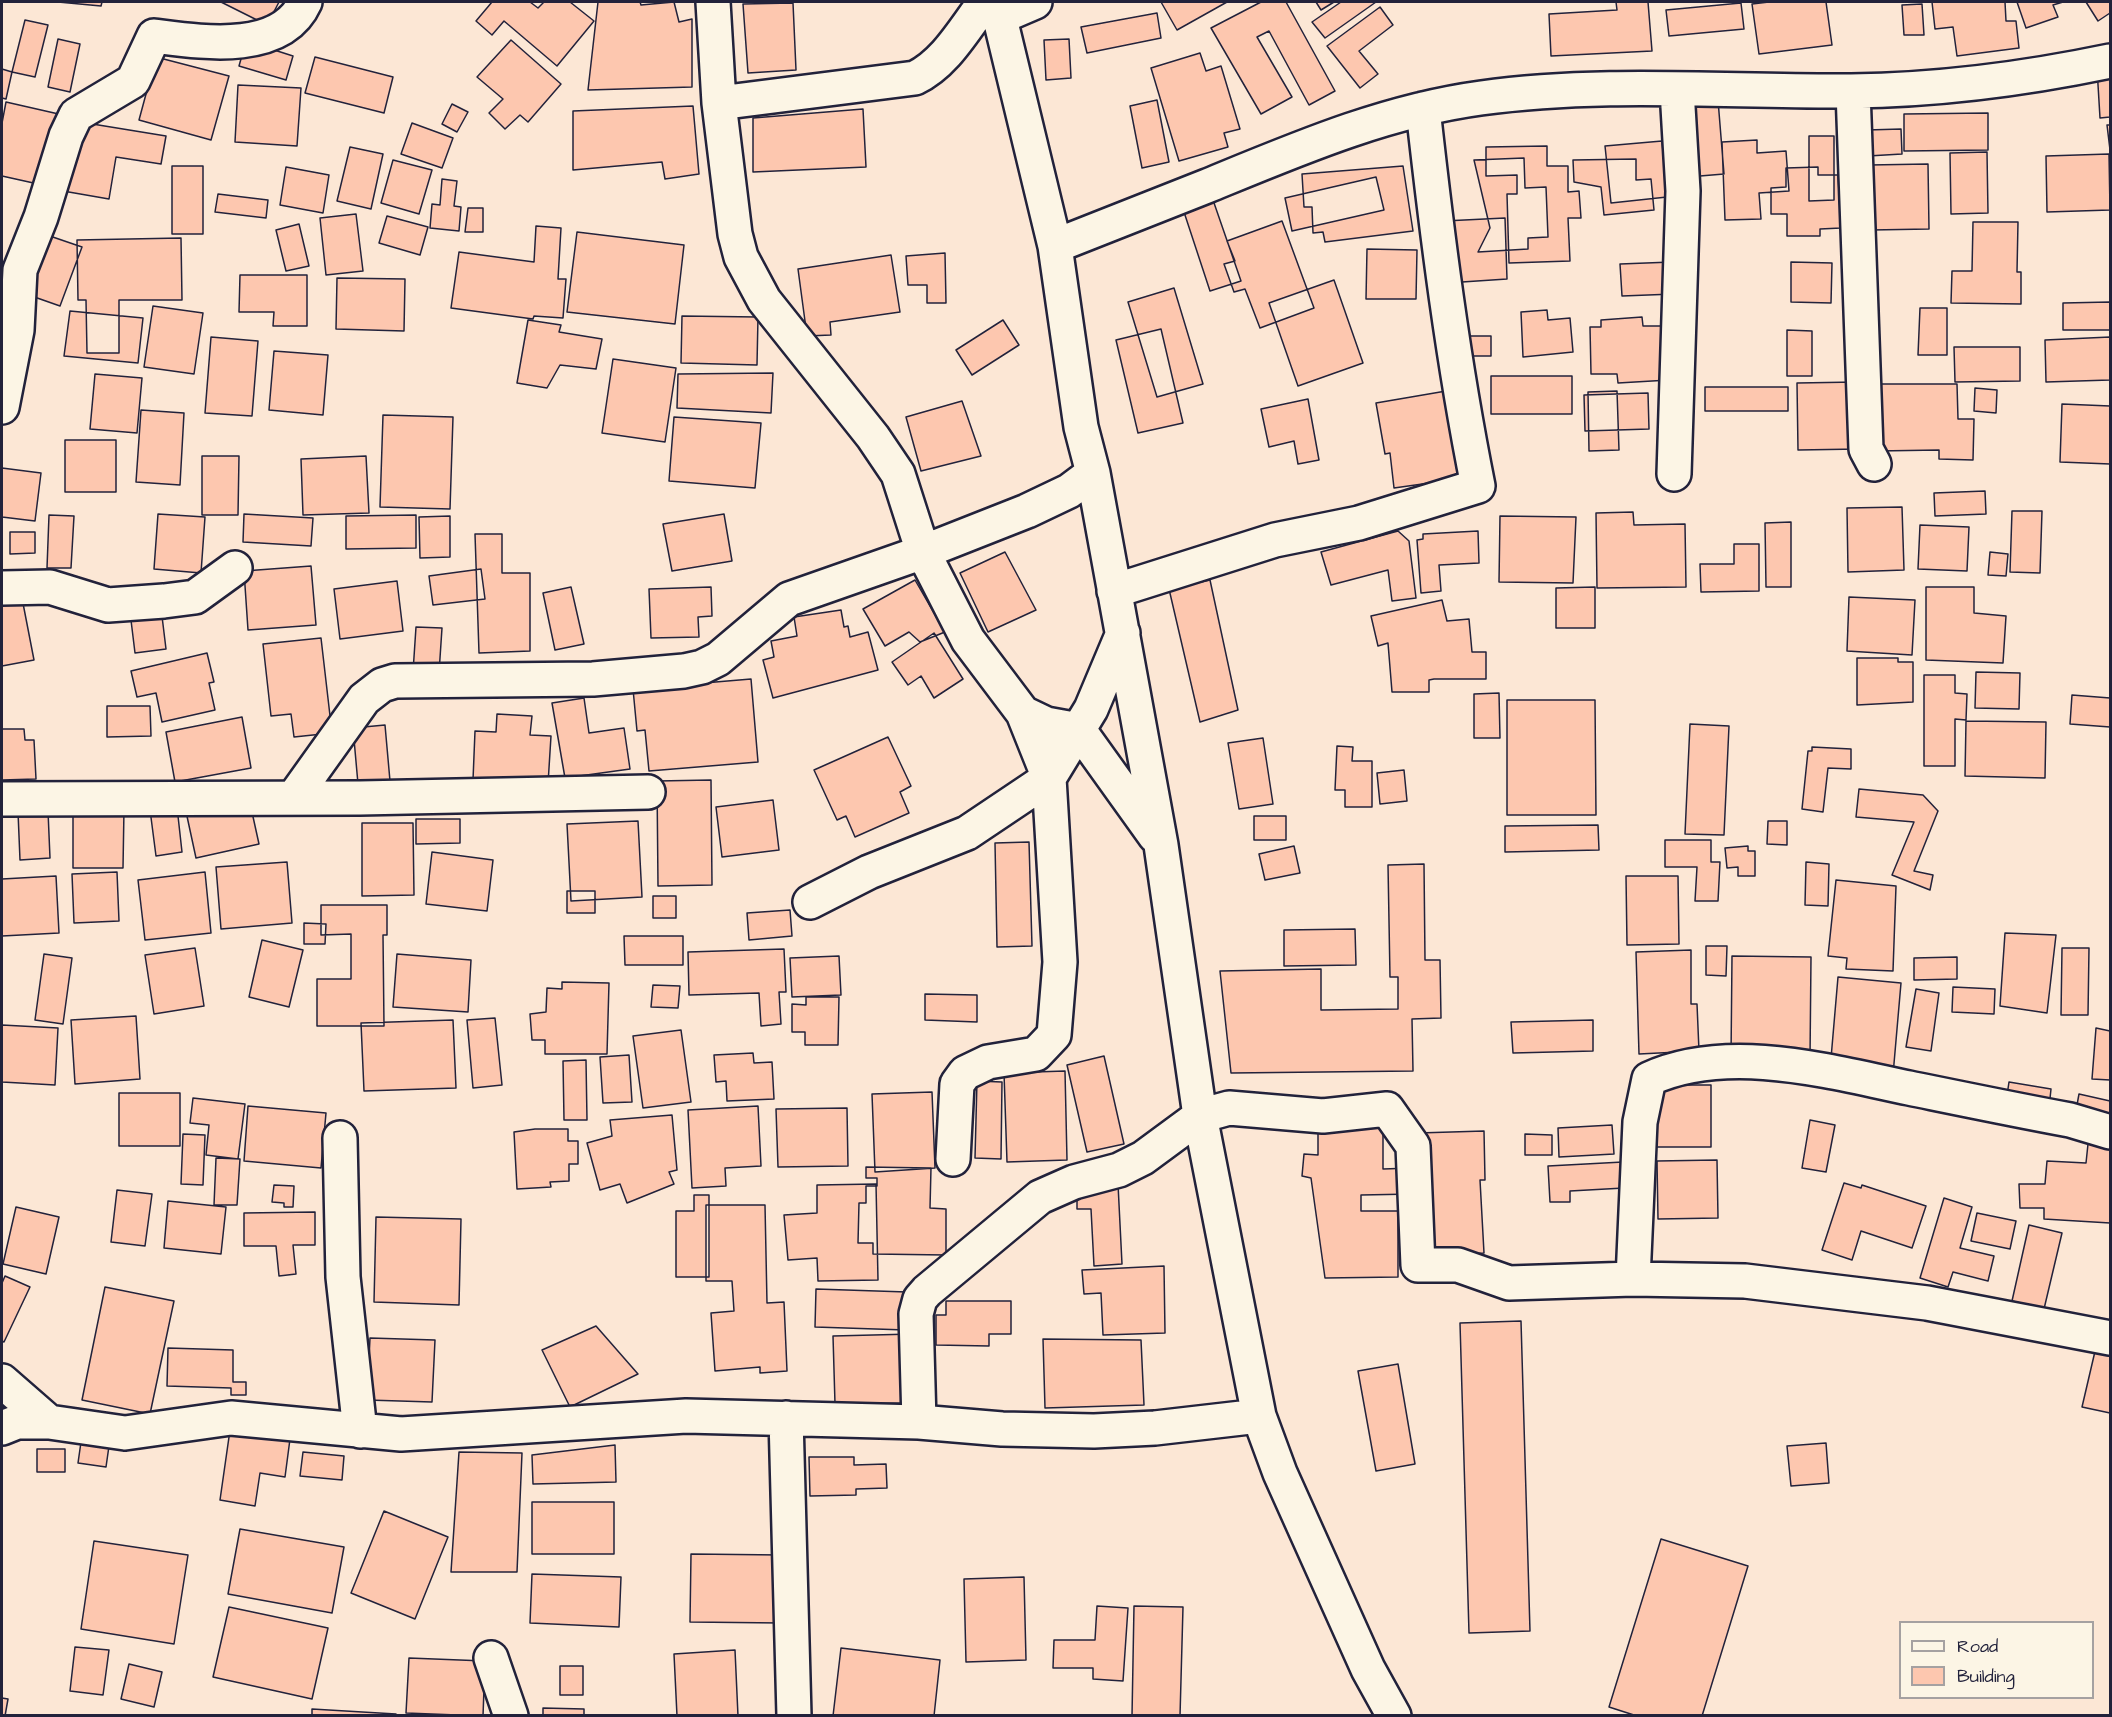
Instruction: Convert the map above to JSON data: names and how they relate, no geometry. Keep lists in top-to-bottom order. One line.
{"legend":["Road","Building"]}
